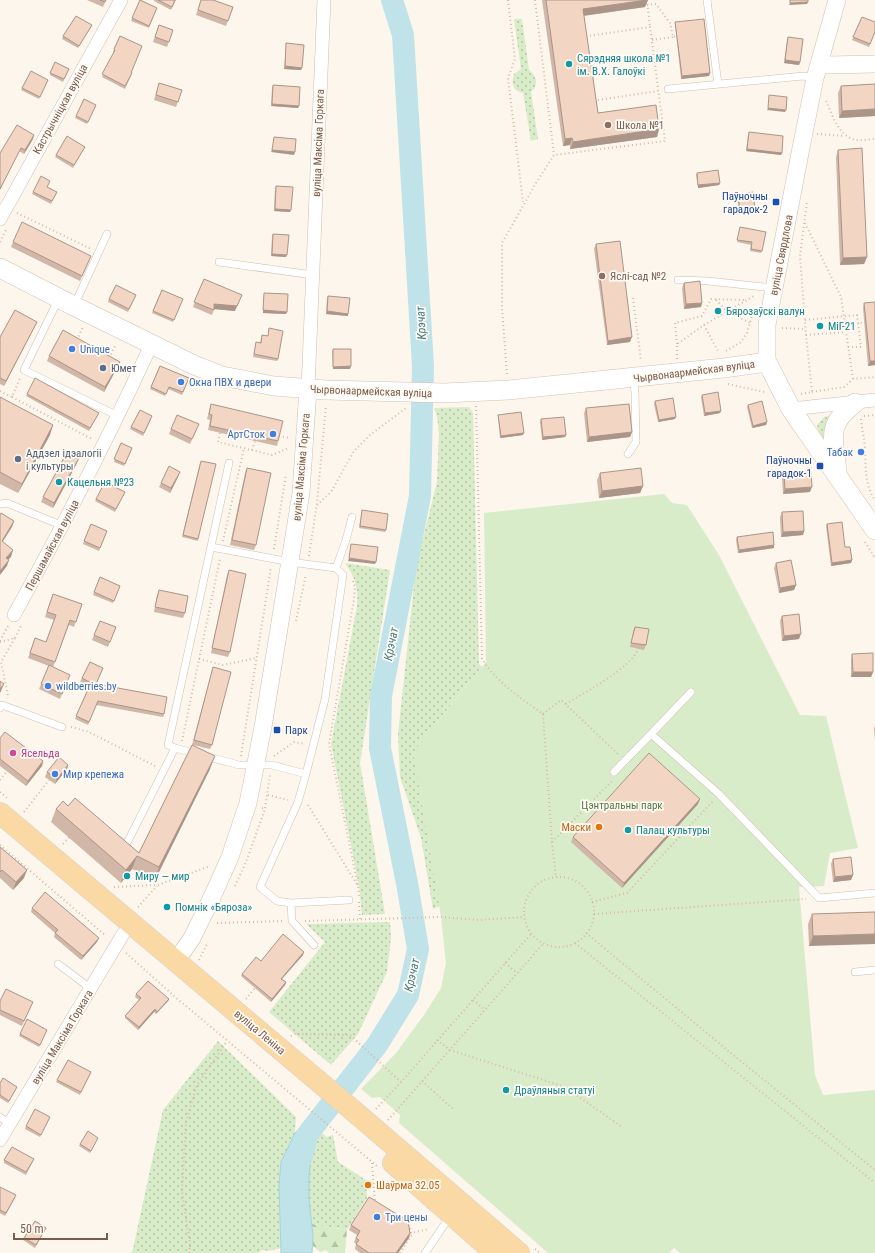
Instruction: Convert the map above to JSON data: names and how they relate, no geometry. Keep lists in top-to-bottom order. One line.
{"streets":{"main road":["вуліца Свярдлова","Чырвонаармейская вуліца","вуліца Леніна"],"street":["Кастрычніцкая вуліца","вуліца Максіма Горкага","Першамайская вуліца"]},"crossings":[["вуліца Максіма Горкага","Чырвонаармейская вуліца"],["вуліца Максіма Горкага","вуліца Леніна"],["вуліца Свярдлова","Чырвонаармейская вуліца"],["Чырвонаармейская вуліца","Першамайская вуліца"]],"water":["Крэчат"],"parks":["Цэнтральны парк"],"places":{"other":["Сярэдняя школа №1 ім. В.Х. Галоўкі","Школа №1","Яслі-сад №2","Бярозаўскі валун","МіГ-21","Unique","Юмет","Окна ПВХ и двери","АртСток","Табак","Аддзел ідэалогіі і культуры","Кацельня №23","wildberries.by","Ясельда","Мир крепежа","Маски","Палац культуры","Миру — мир","Помнік «Бяроза»","Драўляныя статуі","Шаўрма 32.05","Три цены"],"transit":["Паўночны гарадок-2","Паўночны гарадок-1","Парк"]},"scale_bar":"50 m"}
